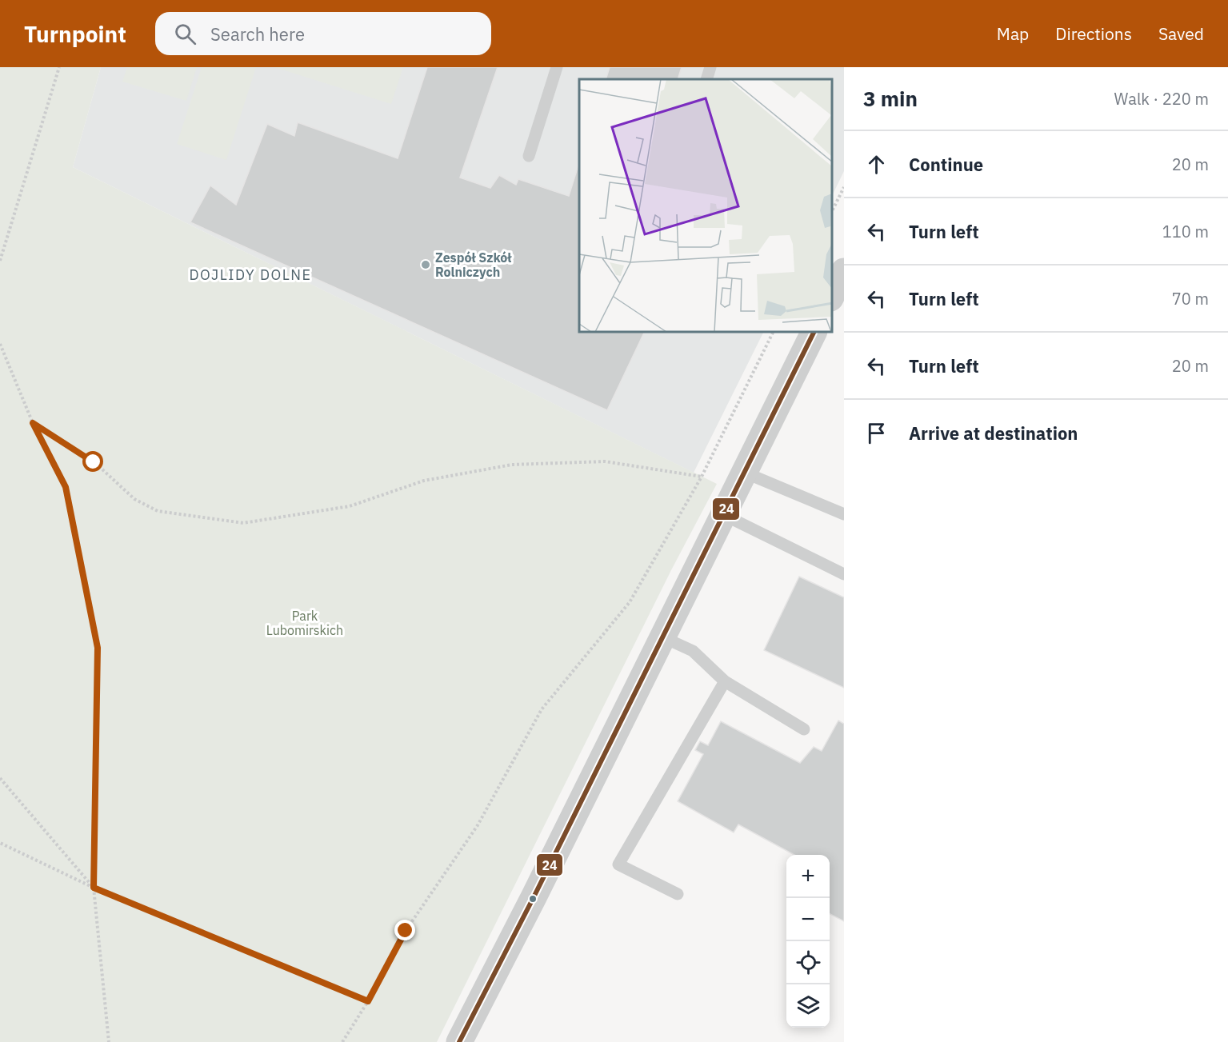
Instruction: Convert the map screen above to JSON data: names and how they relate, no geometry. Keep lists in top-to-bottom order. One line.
{"districts":["DOJLIDY DOLNE"],"parks":["Park Lubomirskich"],"places":["Zespół Szkół Rolniczych"],"lines":["transit line 24"],"page":{"header":"Turnpoint","search":"Search here","nav":["Map","Directions","Saved"],"heading":["3 min","Walk · 220 m"],"list":[["Continue","20 m"],["Turn left","110 m"],["Turn left","70 m"],["Turn left","20 m"],"Arrive at destination"],"map_buttons":["+","−"]}}
